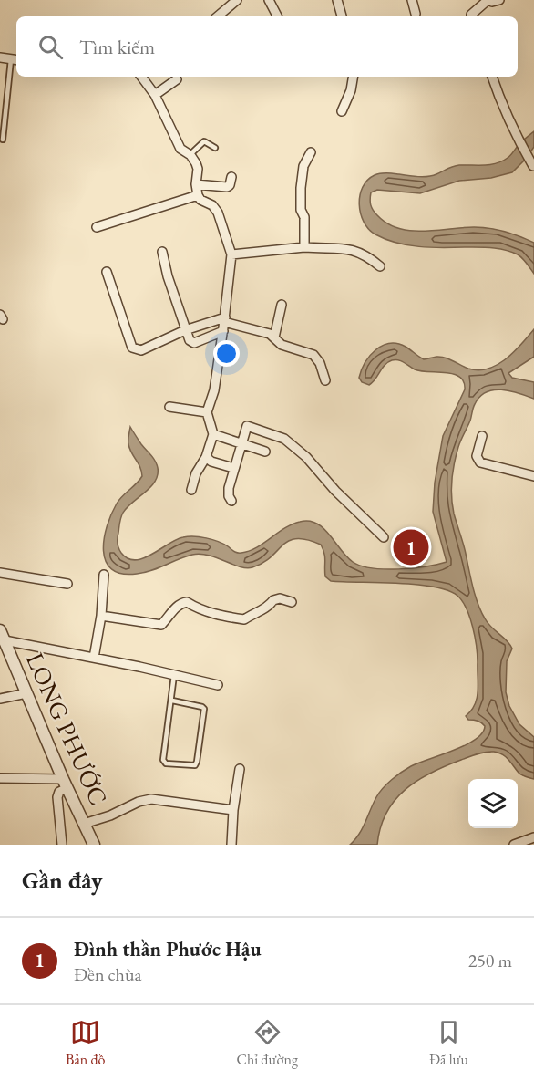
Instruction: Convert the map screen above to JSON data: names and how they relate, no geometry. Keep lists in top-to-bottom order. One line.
{"streets":{"street":["LONG PHƯỚC"]},"page":{"search":"Tìm kiếm","pins":"1","heading":"Gần đây","list":[{"mark":"1","name":"Đình thần Phước Hậu","note":"Đền chùa","value":"250 m"}],"nav":["Bản đồ","Chỉ đường","Đã lưu"]}}
